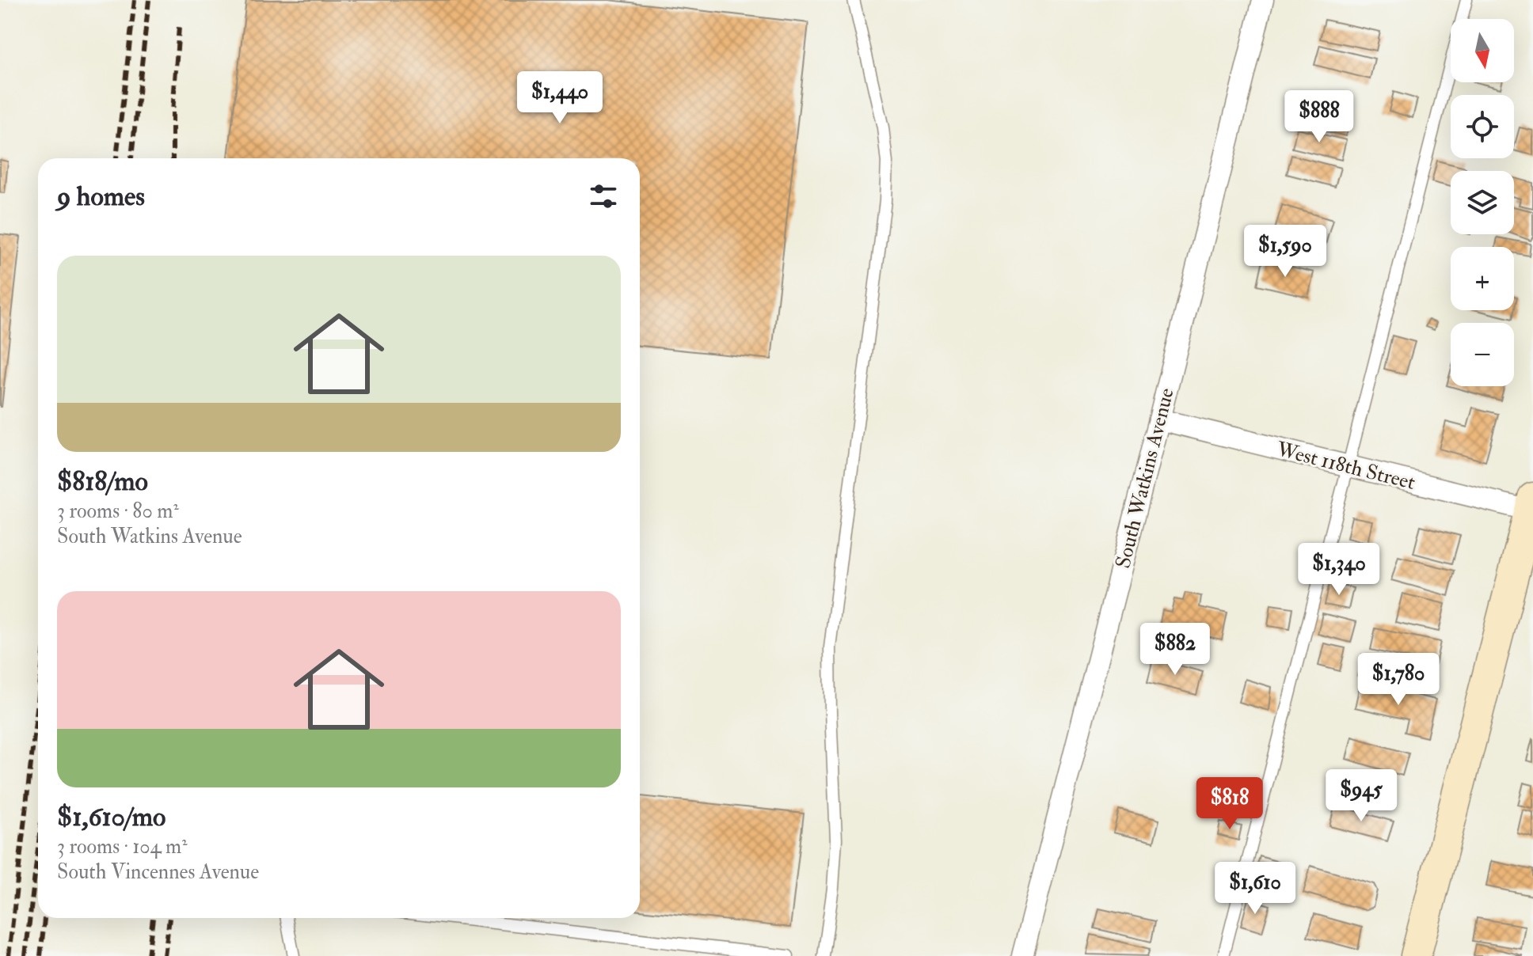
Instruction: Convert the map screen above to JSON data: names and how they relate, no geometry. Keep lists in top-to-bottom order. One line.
{"streets":{"street":["West 118th Street","South Watkins Avenue"]},"crossings":[["West 118th Street","South Watkins Avenue"]],"north":"bottom","page":{"map_buttons":["+","−"],"price":["$1,440","$888","$1,590","$1,340","$882","$1,780","$945","$818","$1,610"],"heading":"9 homes","list":[{"name":"$818/mo","note":"3 rooms · 80 m² · South Watkins Avenue"},{"name":"$1,610/mo","note":"3 rooms · 104 m² · South Vincennes Avenue"}]}}
